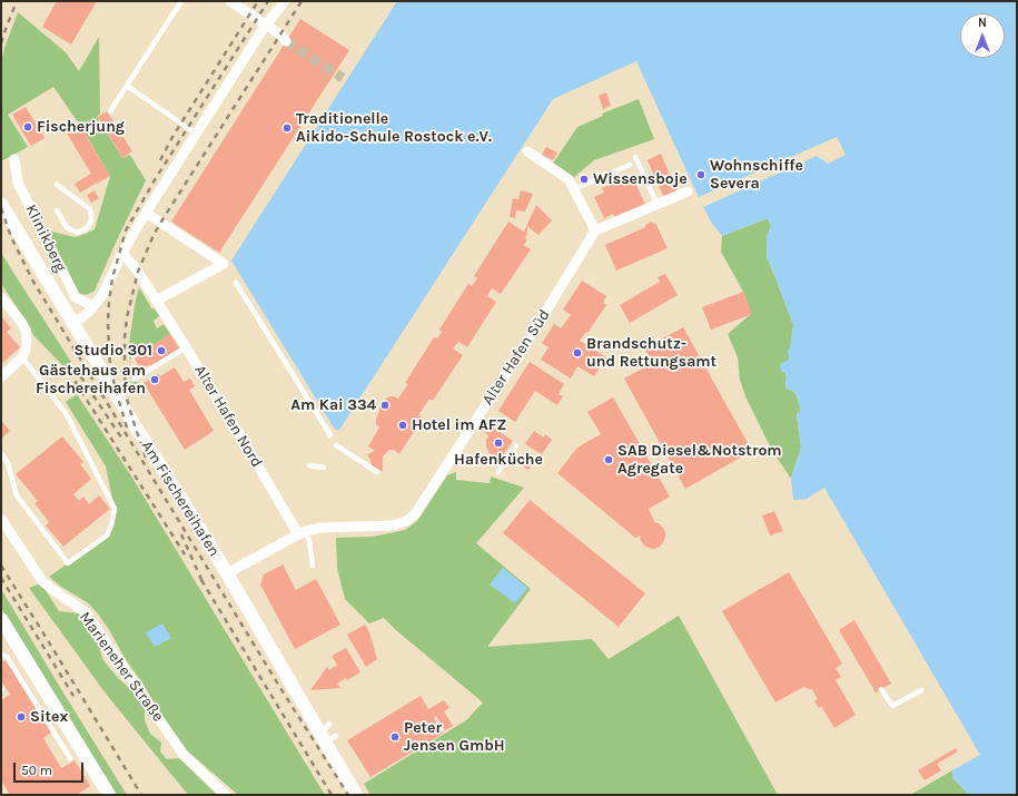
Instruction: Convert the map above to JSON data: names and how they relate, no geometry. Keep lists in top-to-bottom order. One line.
{"streets":{"street":["Klinikberg","Alter Hafen Süd","Alter Hafen Nord","Am Fischereihafen","Marieneher Straße"]},"crossings":[["Alter Hafen Süd","Alter Hafen Nord"],["Alter Hafen Süd","Am Fischereihafen"]],"places":["Fischerjung","Traditionelle Aikido-Schule Rostock e.V.","Wohnschiffe Severa","Wissensboje","Studio 301","Brandschutz- und Rettungsamt","Gästehaus am Fischereihafen","Am Kai 334","Hotel im AFZ","Hafenküche","SAB Diesel&Notstrom Agregate","Sitex","Peter Jensen GmbH"],"scale_bar":"50 m","north":"top"}
